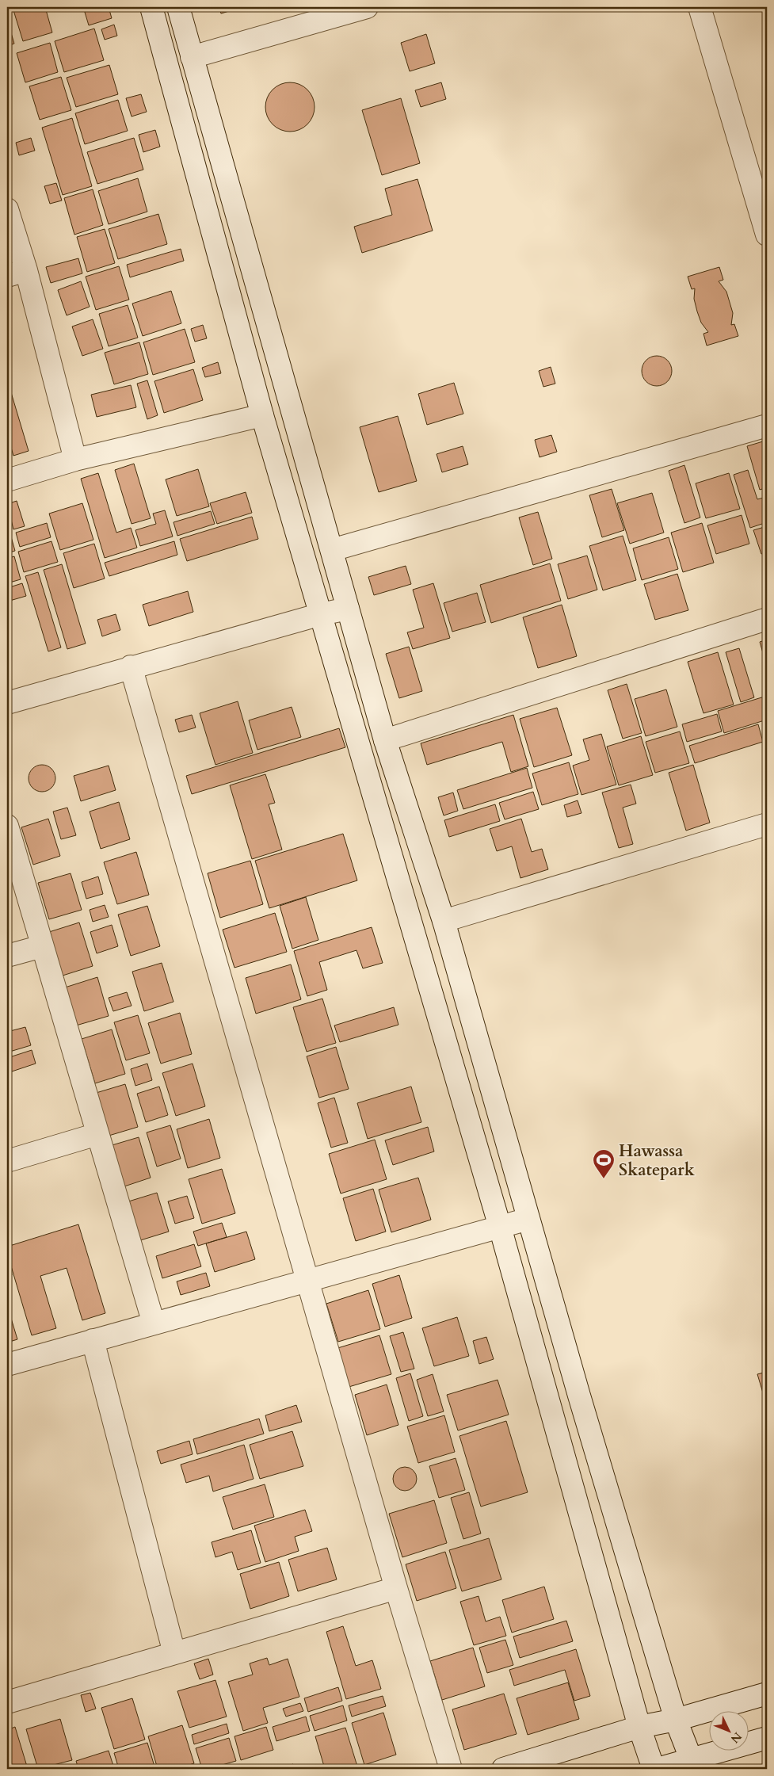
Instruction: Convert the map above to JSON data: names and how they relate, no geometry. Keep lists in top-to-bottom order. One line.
{"places":{"sports":["Hawassa Skatepark"]},"north":"bottom right"}
